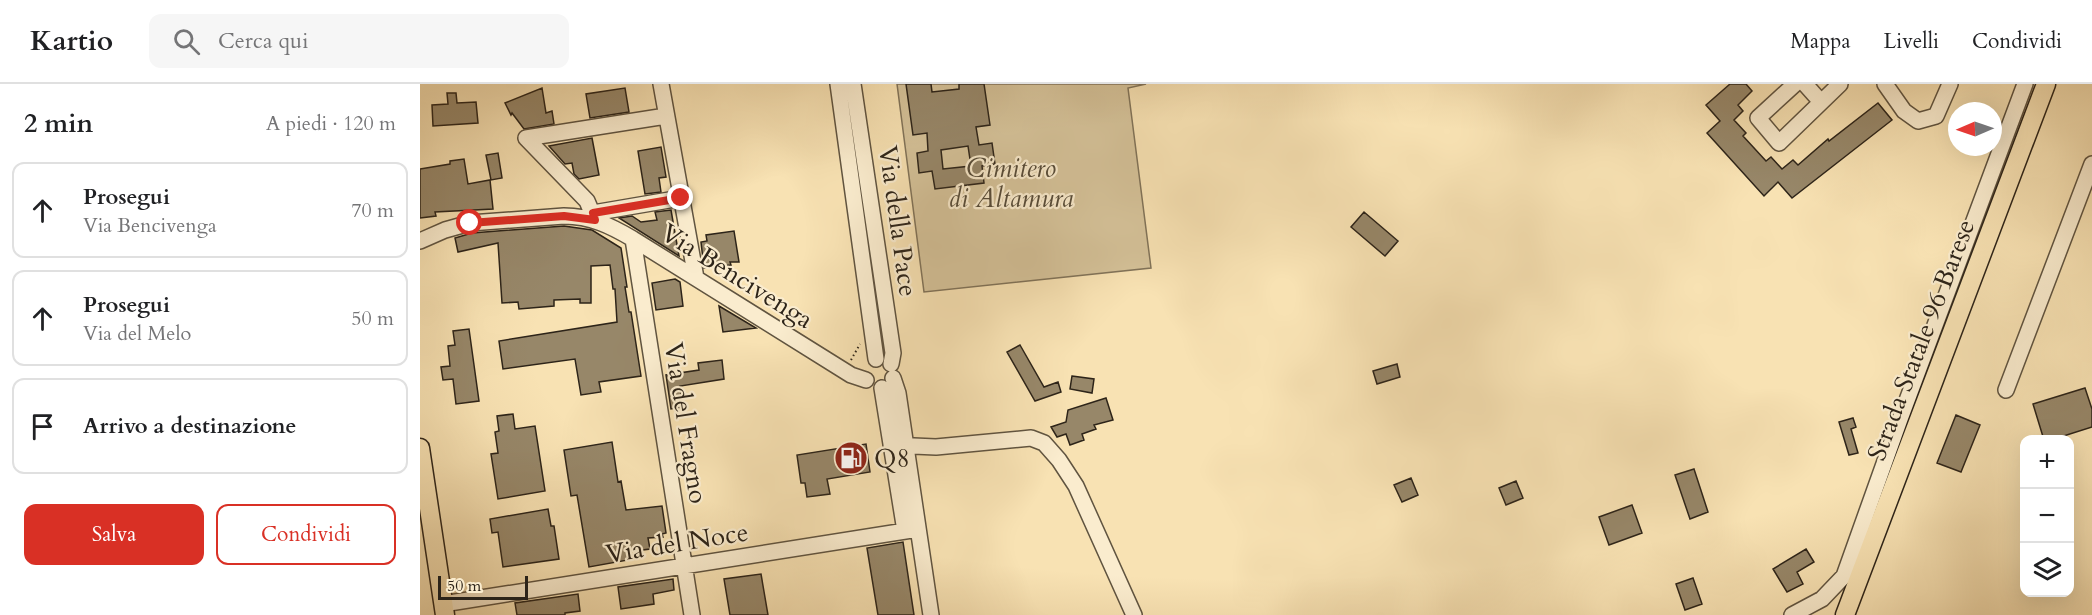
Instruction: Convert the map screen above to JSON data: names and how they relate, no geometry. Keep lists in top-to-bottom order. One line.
{"streets":{"main road":["Strada Statale 96 Barese"],"street":["Via della Pace","Via Bencivenga","Via del Fragno","Via del Noce"]},"crossings":[["Via della Pace","Via Bencivenga"],["Via della Pace","Via del Noce"],["Via Bencivenga","Via del Fragno"],["Via del Fragno","Via del Noce"]],"parks":["Cimitero di Altamura"],"places":{"fuel station":["Q8"]},"scale_bar":"50 m","north":"left","page":{"header":"Kartio","search":"Cerca qui","nav":["Mappa","Livelli","Condividi"],"heading":["2 min","A piedi · 120 m"],"list":[["Prosegui","Via Bencivenga","70 m"],["Prosegui","Via del Melo","50 m"],"Arrivo a destinazione"],"map_buttons":["+","−"],"buttons":["Salva","Condividi"],"scale":"50 m"}}
